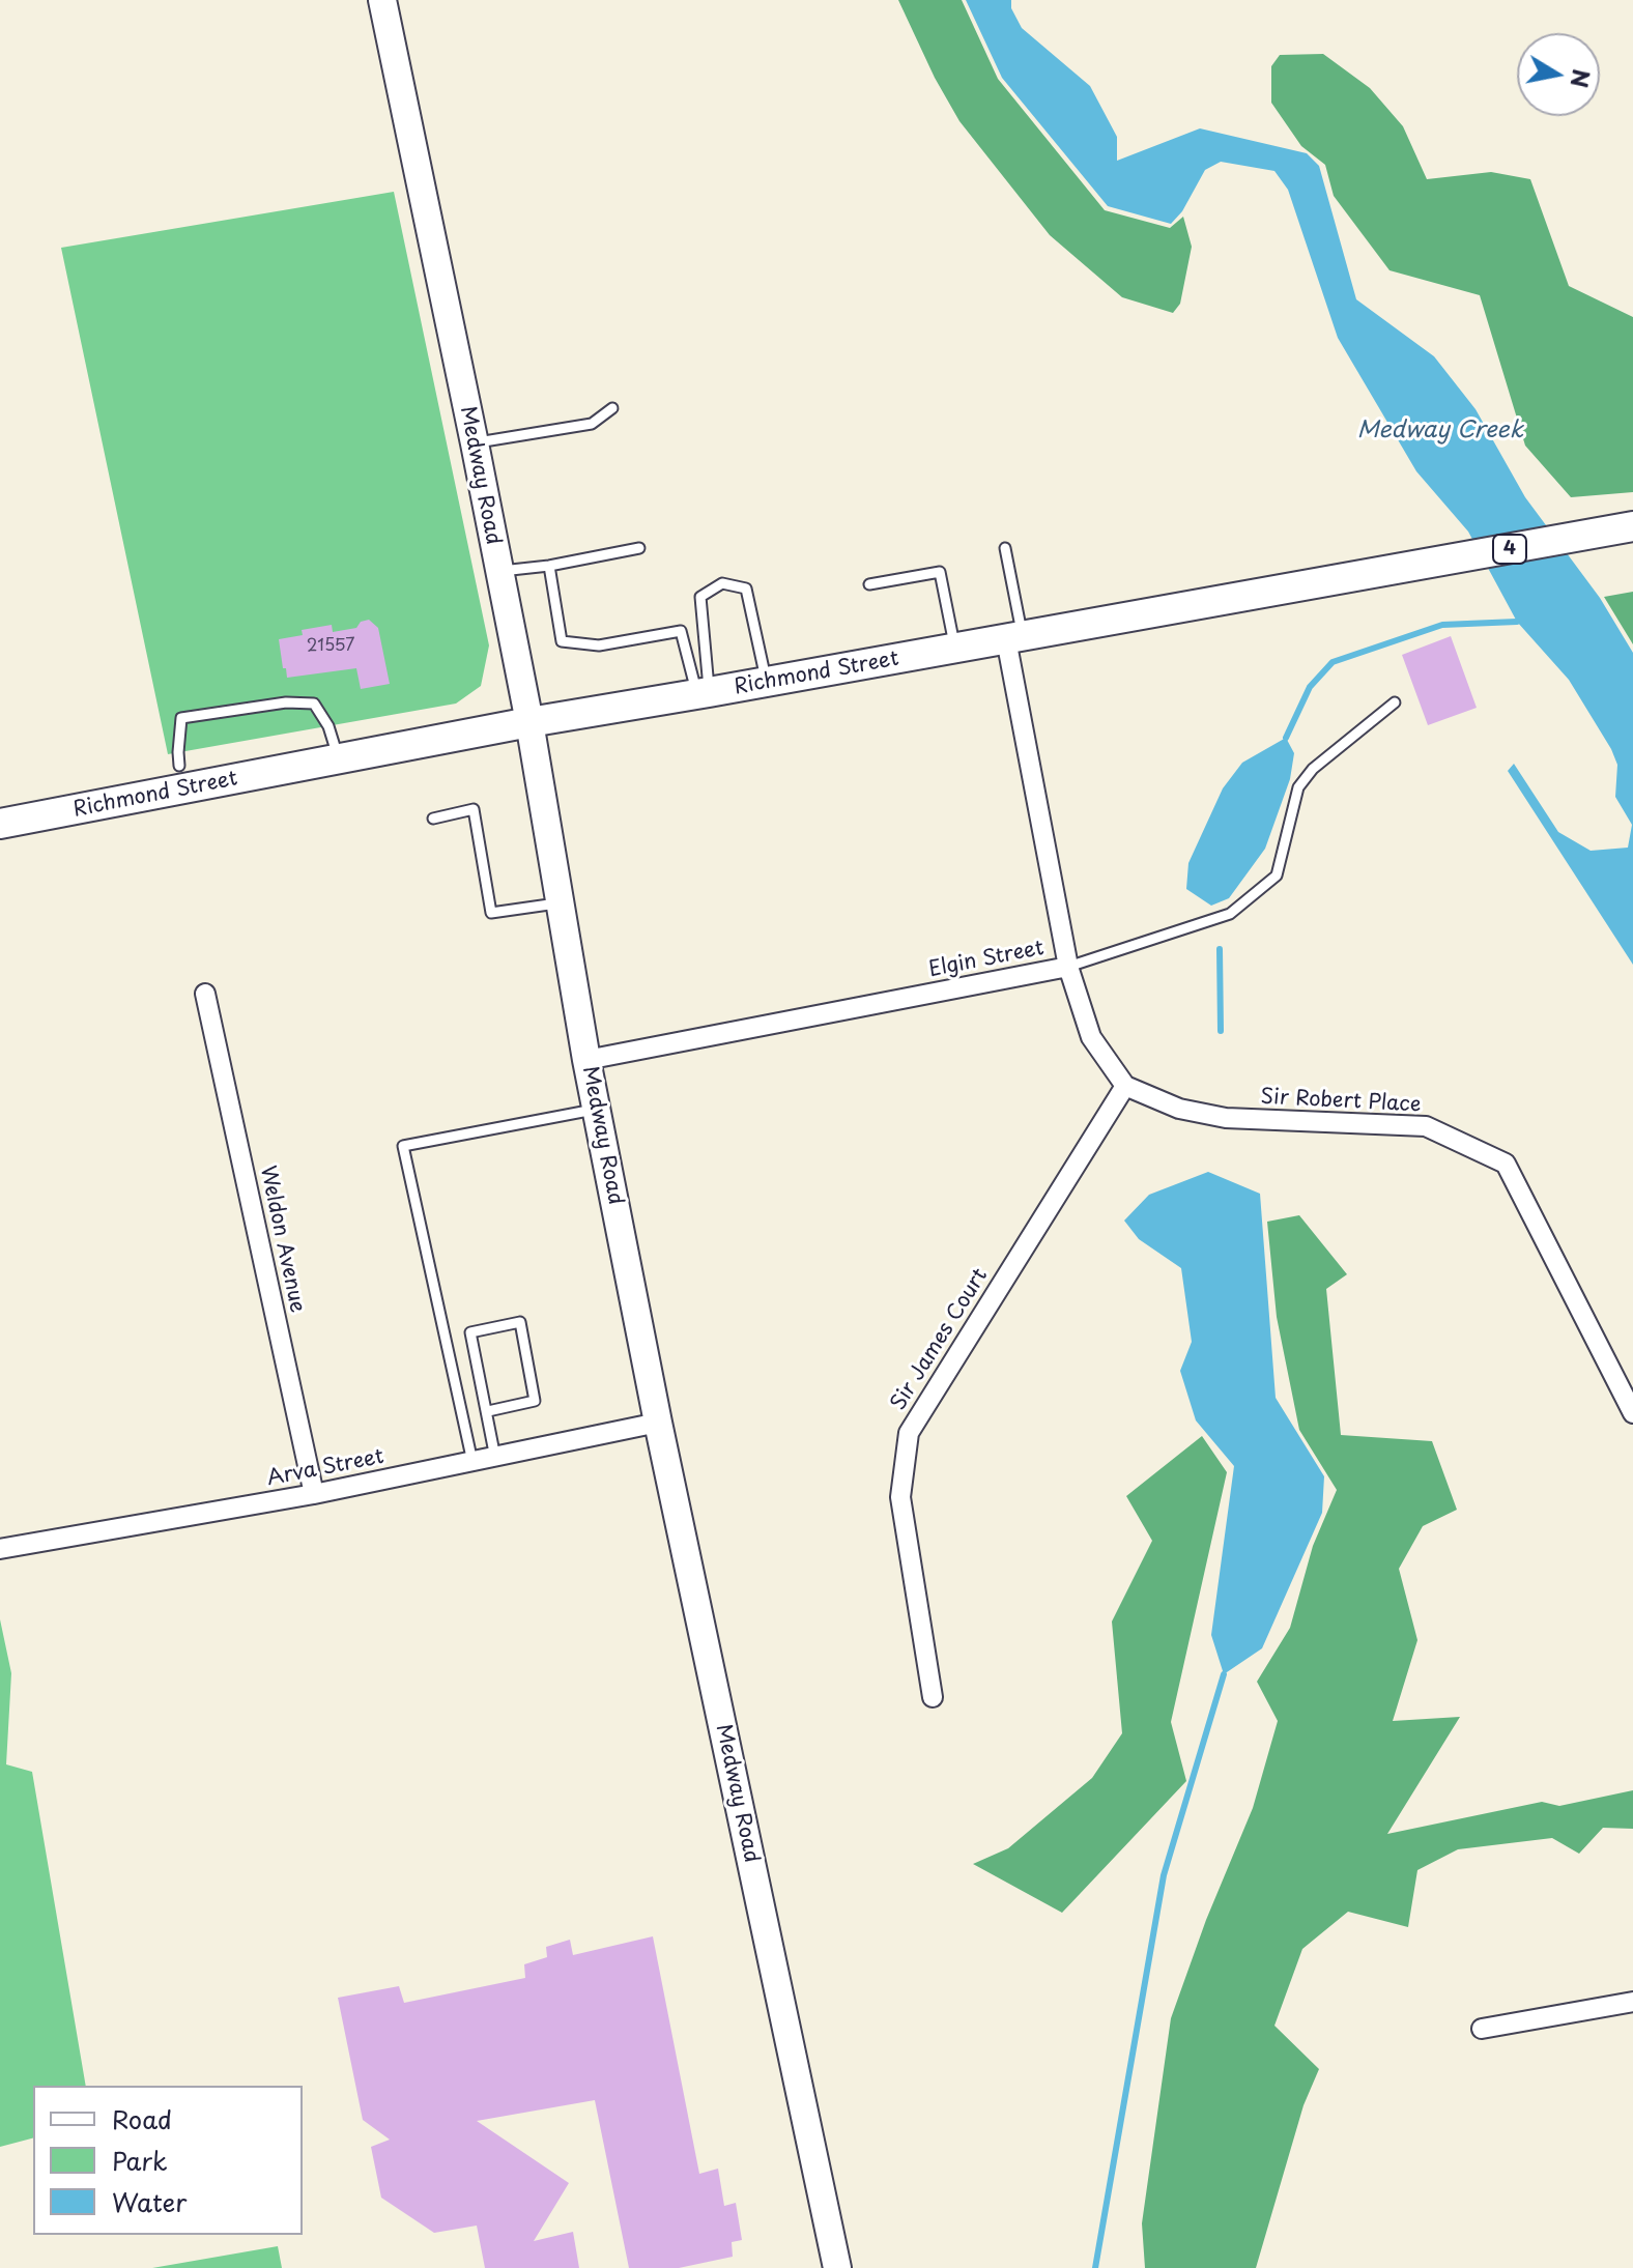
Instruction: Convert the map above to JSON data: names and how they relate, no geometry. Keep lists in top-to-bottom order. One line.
{"streets":{"main road":["Medway Road","4","Richmond Street"],"street":["Elgin Street","Sir Robert Place","Weldon Avenue","Sir James Court","Arva Street"]},"crossings":[["Medway Road","Richmond Street"],["Medway Road","Elgin Street"],["Medway Road","Arva Street"],["Richmond Street","Elgin Street"],["Sir Robert Place","Sir James Court"],["Weldon Avenue","Arva Street"]],"water":["Medway Creek"],"house_numbers":["21557"],"legend":["Road","Park","Water"],"north":"right"}
